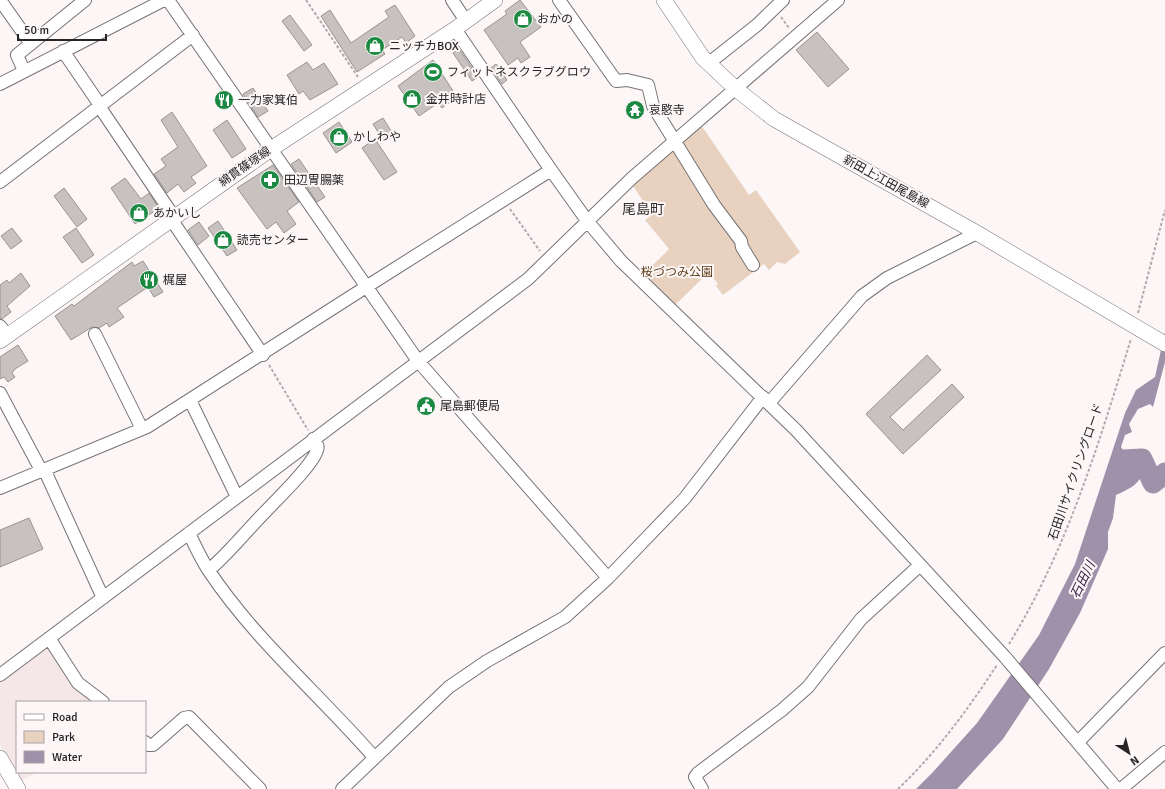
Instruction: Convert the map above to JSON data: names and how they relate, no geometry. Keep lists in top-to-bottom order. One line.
{"streets":{"main road":["綿貫篠塚線","新田上江田尾島線"],"path":["石田川サイクリングロード"]},"crossings":[["新田上江田尾島線","石田川サイクリングロード"]],"districts":["尾島町"],"water":["石田川"],"parks":["桜づつみ公園"],"places":{"shop":["おかの","ニッチカBOX","金井時計店","かしわや","あかいし","読売センター"],"sports":["フィットネスクラブグロウ"],"restaurant":["一力家箕伯","梶屋"],"temple":["哀愍寺"],"pharmacy":["田辺胃腸薬"],"public building":["尾島郵便局"]},"legend":["Road","Park","Water"],"scale_bar":"50 m","north":"bottom right"}
